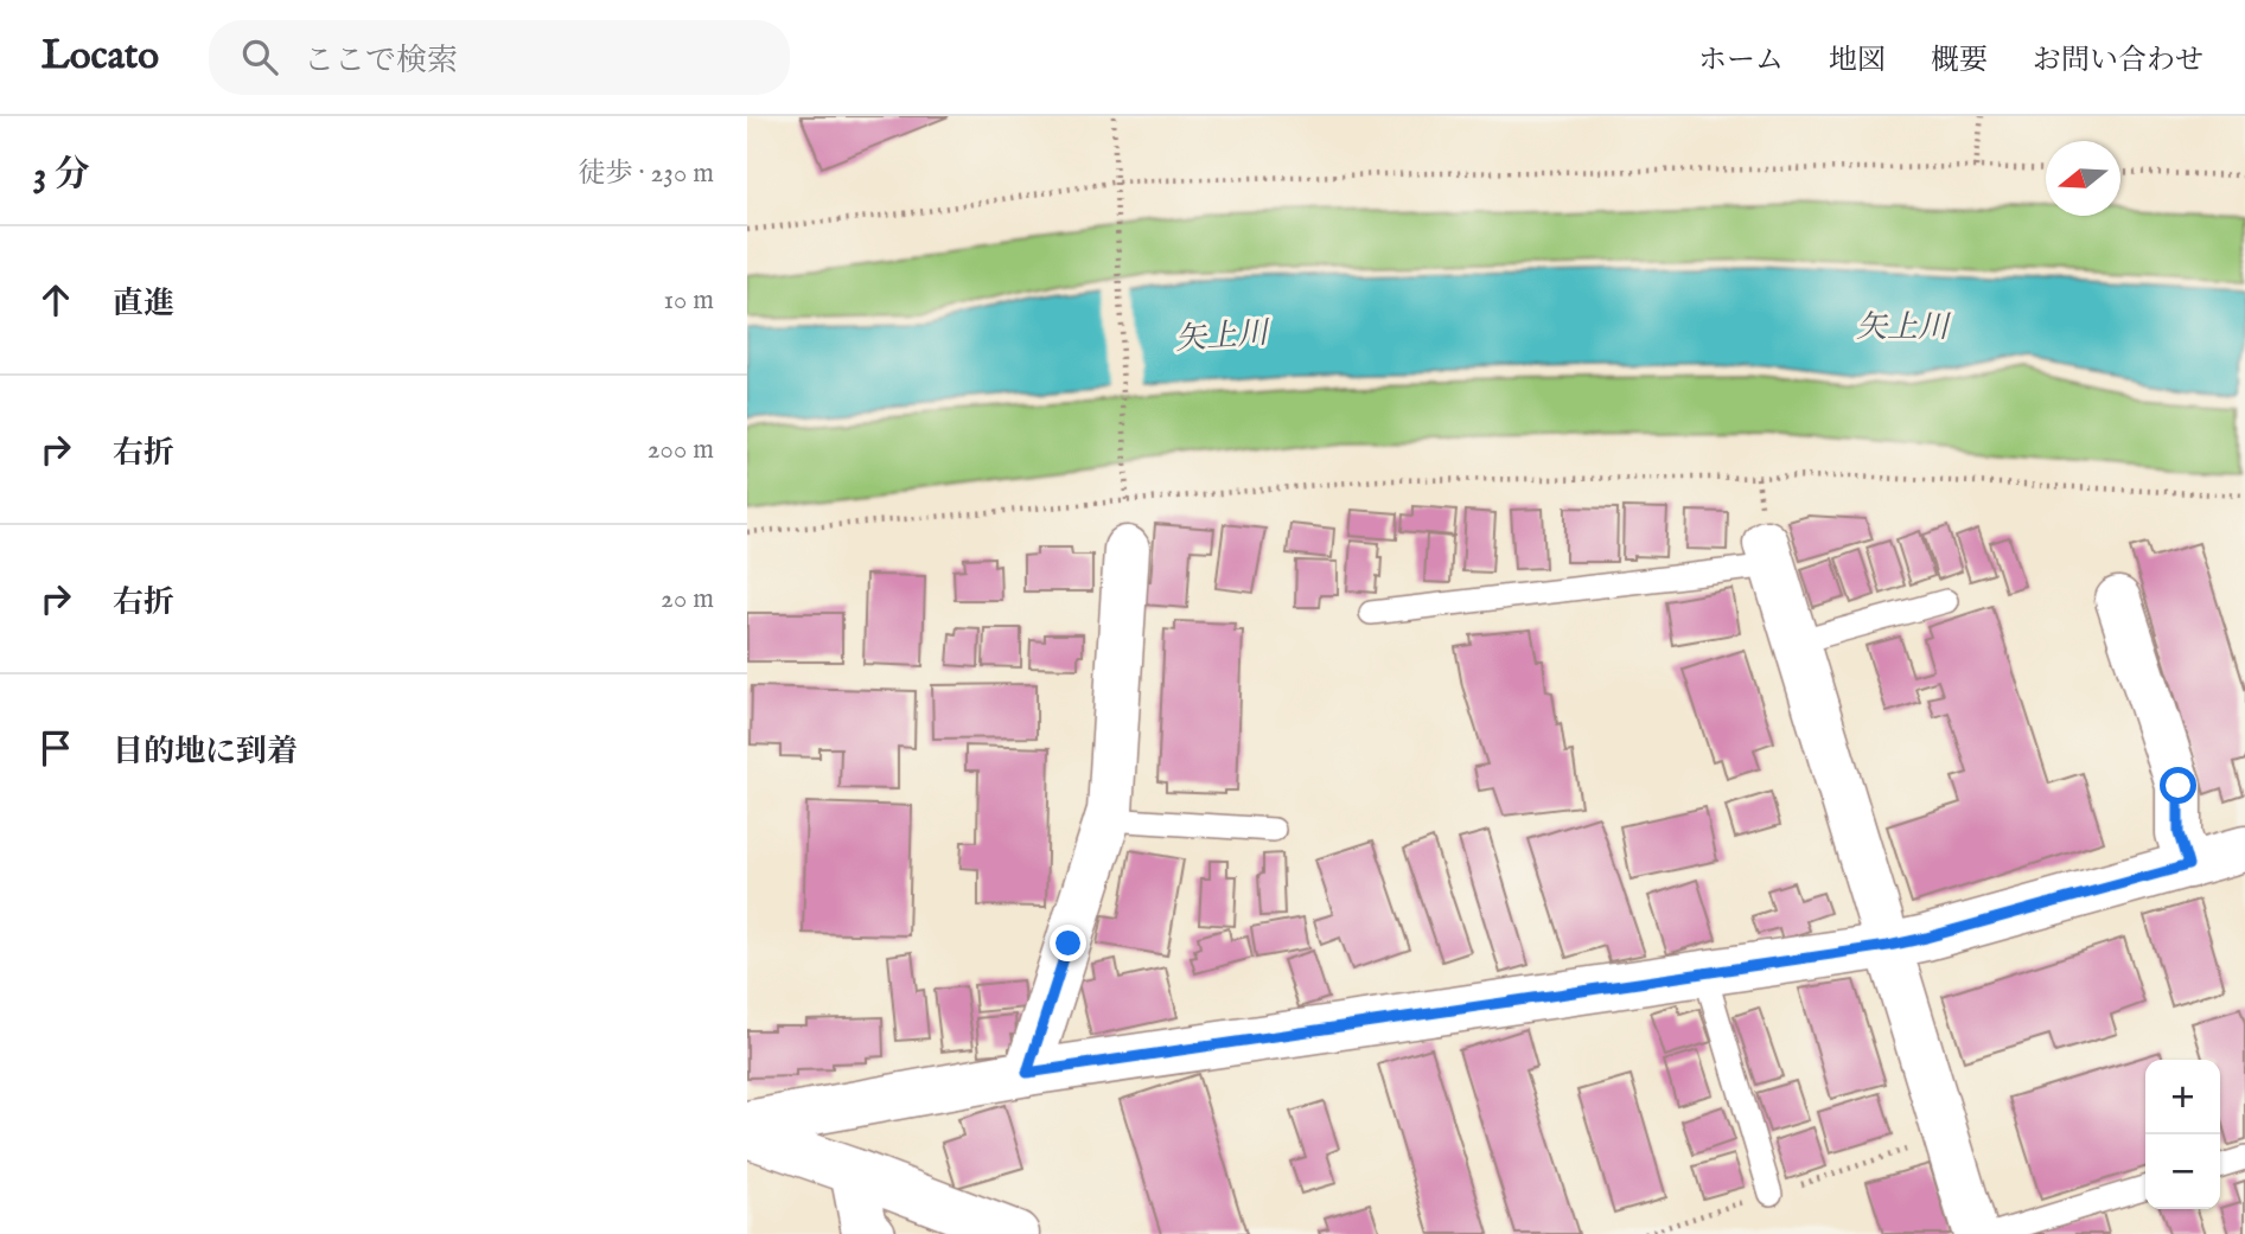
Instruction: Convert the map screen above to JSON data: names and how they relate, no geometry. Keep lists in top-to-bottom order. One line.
{"water":["矢上川"],"north":"left","page":{"header":"Locato","search":"ここで検索","nav":["ホーム","地図","概要","お問い合わせ"],"heading":["3 分","徒歩 · 230 m"],"list":[["直進","10 m"],["右折","200 m"],["右折","20 m"],"目的地に到着"],"map_buttons":["+","−"]}}
